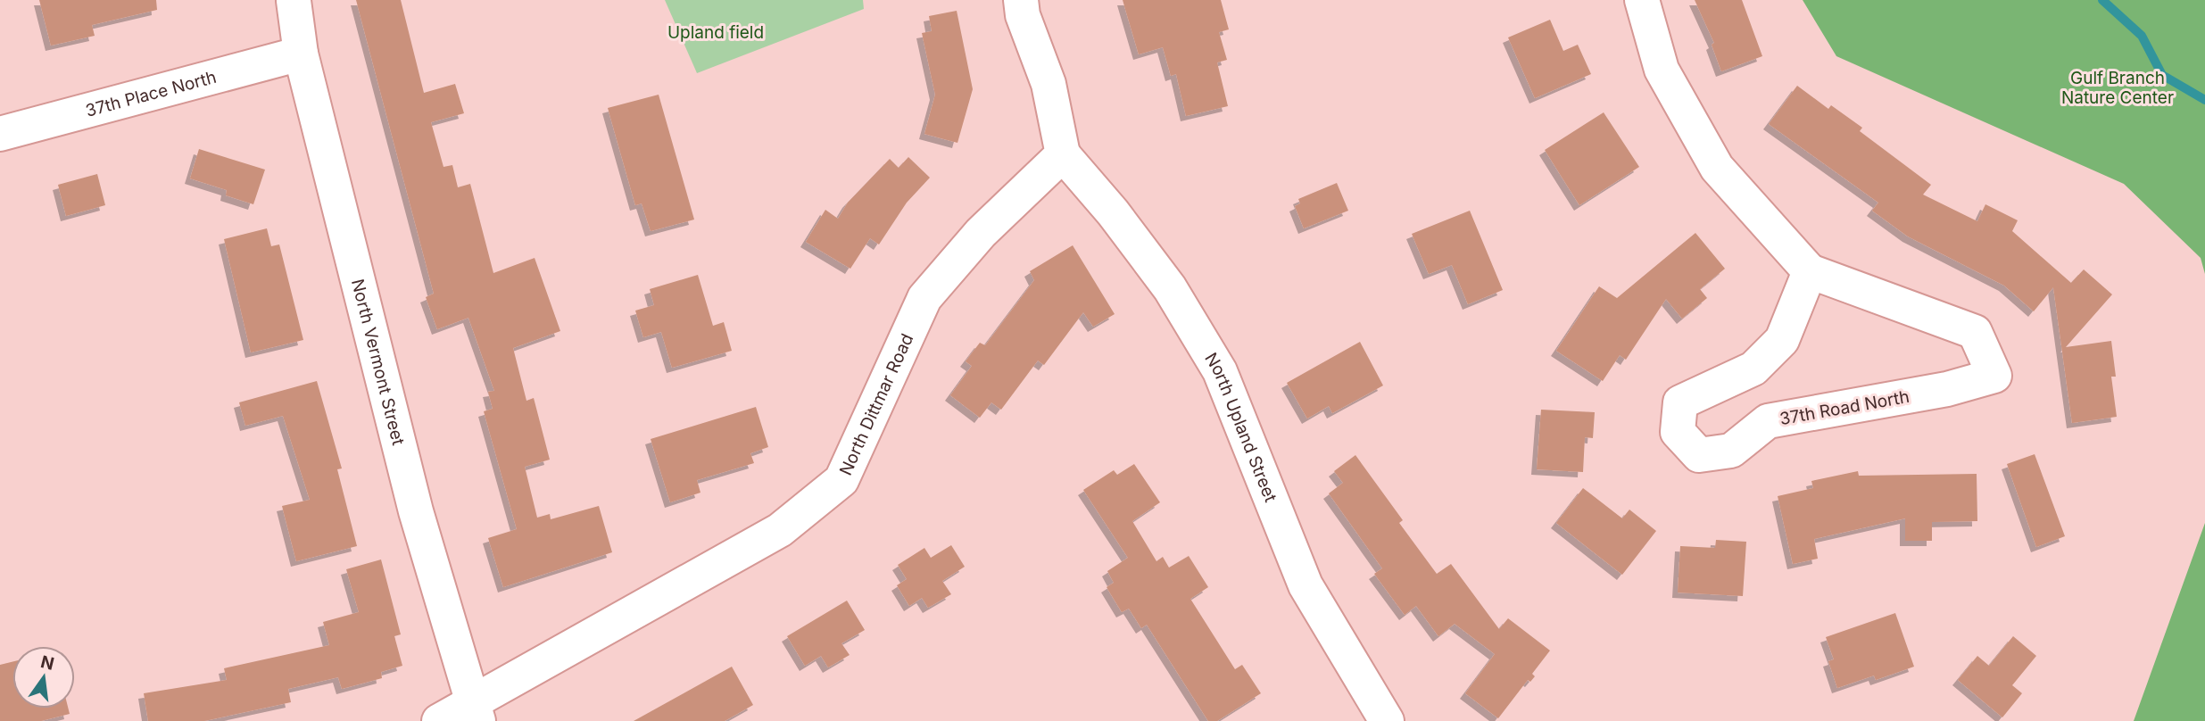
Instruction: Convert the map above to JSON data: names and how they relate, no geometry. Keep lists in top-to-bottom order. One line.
{"streets":{"street":["37th Place North","North Vermont Street","North Dittmar Road","37th Road North","North Upland Street"]},"crossings":[["37th Place North","North Vermont Street"],["North Vermont Street","North Dittmar Road"],["North Dittmar Road","North Upland Street"]],"parks":["Upland field","Gulf Branch Nature Center"],"north":"top"}
